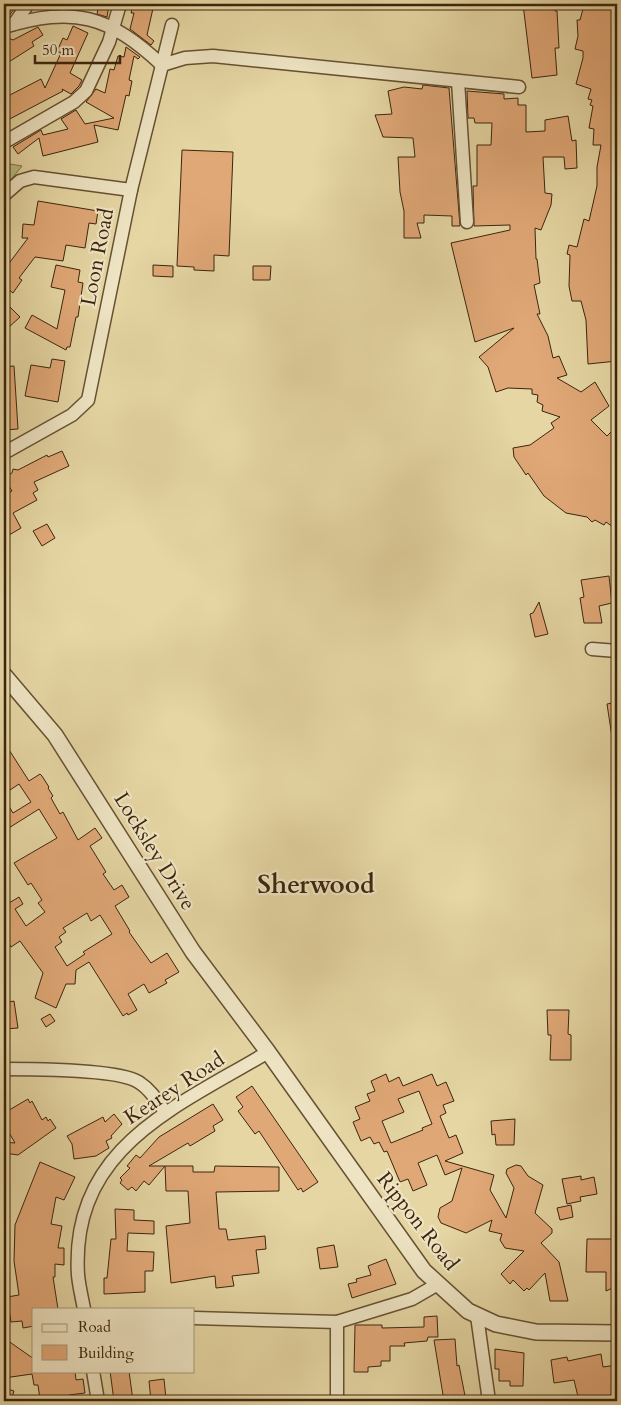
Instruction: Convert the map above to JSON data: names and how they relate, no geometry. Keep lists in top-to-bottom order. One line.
{"streets":{"street":["Loon Road","Locksley Drive","Kearey Road","Rippon Road"]},"crossings":[["Locksley Drive","Kearey Road"],["Locksley Drive","Rippon Road"],["Kearey Road","Rippon Road"]],"districts":["Sherwood"],"legend":["Road","Building"],"scale_bar":"50 m"}
